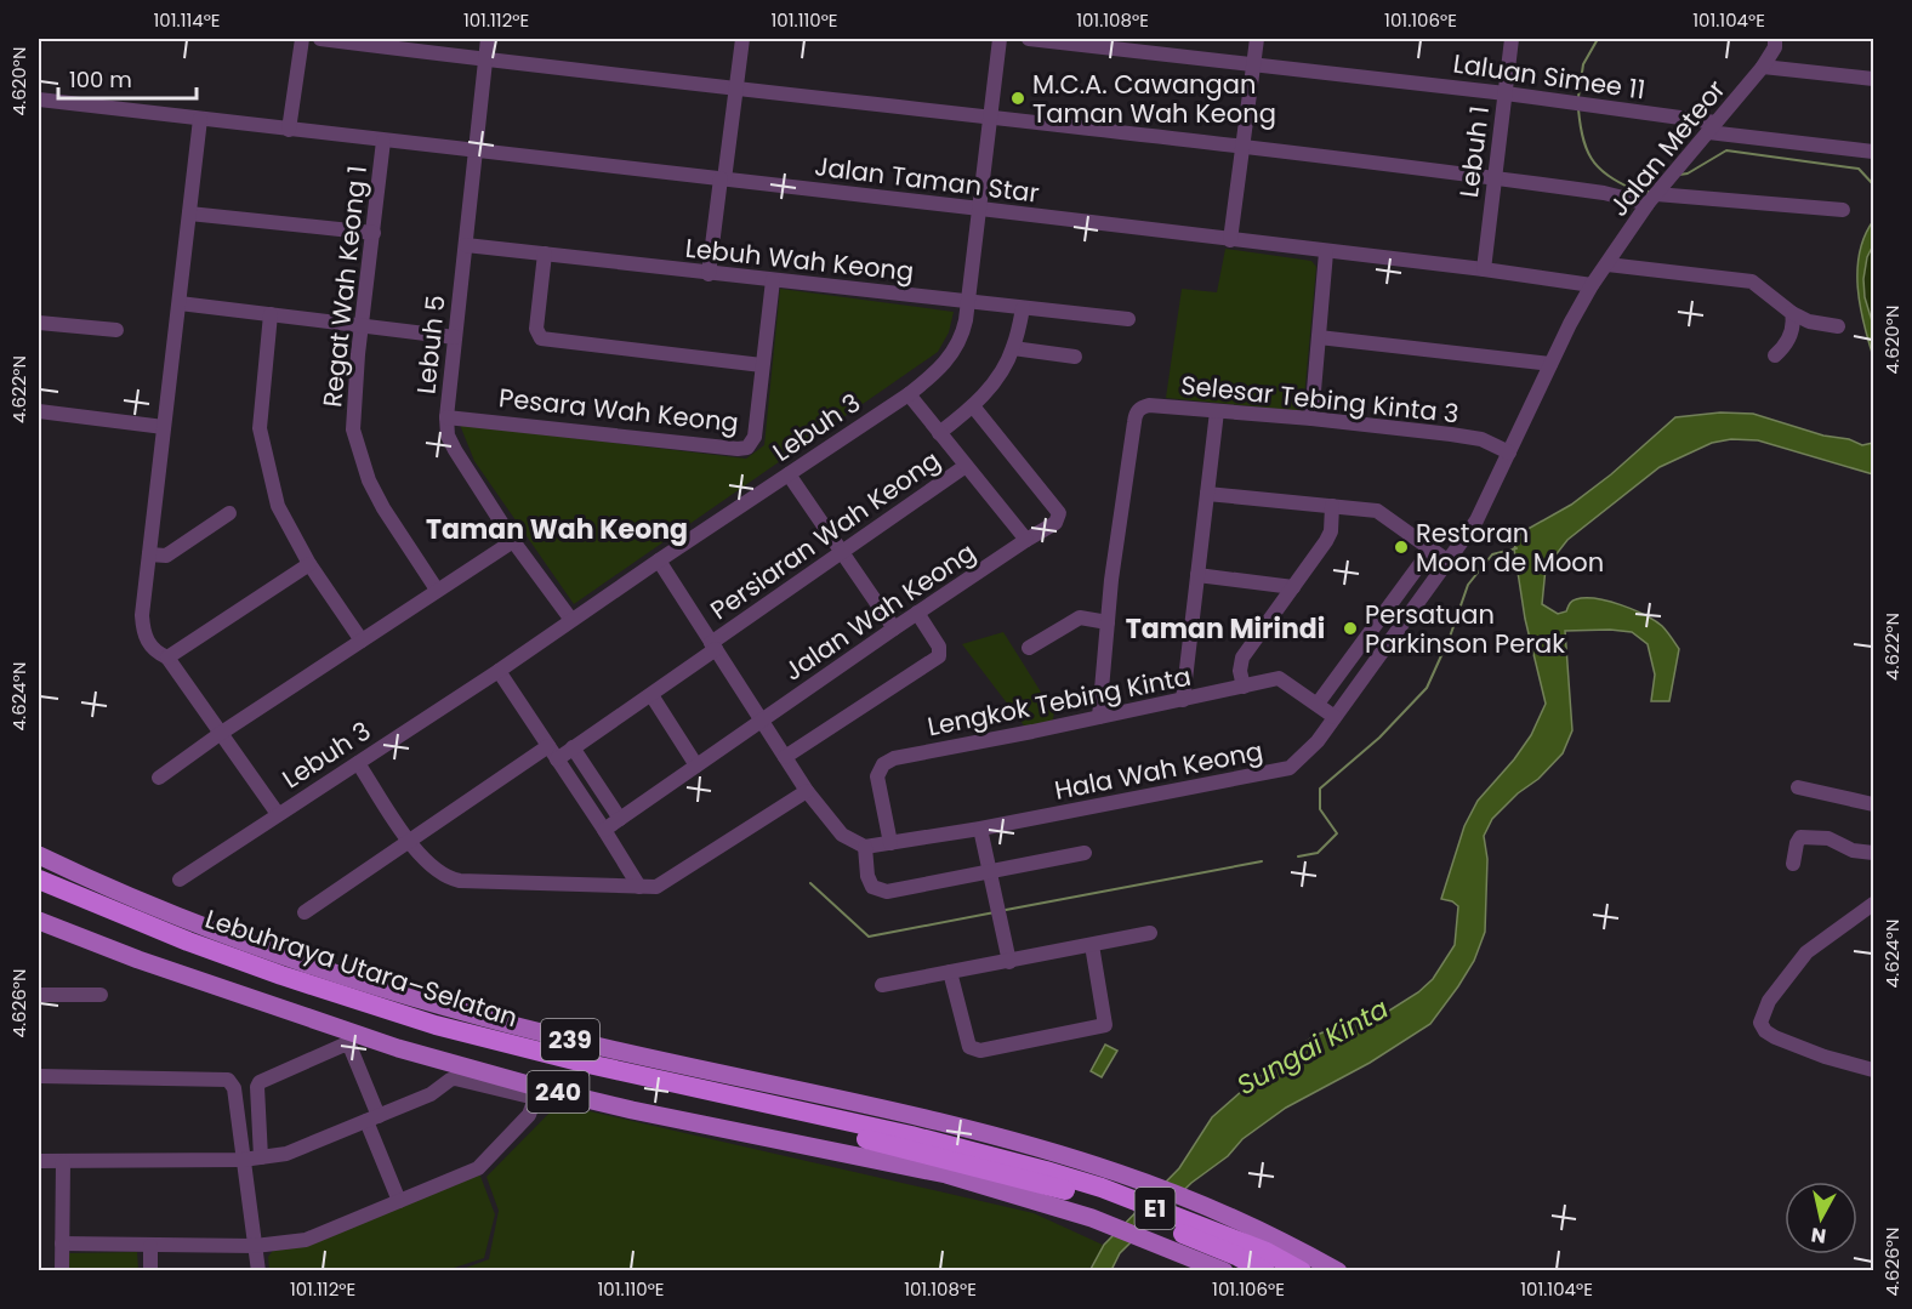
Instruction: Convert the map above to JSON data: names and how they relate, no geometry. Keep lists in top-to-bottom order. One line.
{"streets":{"highway":["Lebuhraya Utara–Selatan","E1"],"main road":["239","240"],"street":["Laluan Simee 11","Jalan Meteor","Lebuh 1","Jalan Taman Star","Lebuh Wah Keong","Regat Wah Keong 1","Lebuh 5","Selesar Tebing Kinta 3","Pesara Wah Keong","Lebuh 3","Persiaran Wah Keong","Jalan Wah Keong","Lengkok Tebing Kinta","Hala Wah Keong"]},"crossings":[["Laluan Simee 11","Jalan Meteor"],["Laluan Simee 11","Lebuh 1"],["Jalan Meteor","Jalan Taman Star"],["Jalan Meteor","Hala Wah Keong"],["Lebuh 1","Jalan Taman Star"],["Jalan Taman Star","Regat Wah Keong 1"],["Jalan Taman Star","Lebuh 5"],["Jalan Taman Star","Lebuh 3"],["Jalan Taman Star","Hala Wah Keong"],["Lebuh Wah Keong","Lebuh 5"],["Lebuh Wah Keong","Pesara Wah Keong"],["Lebuh Wah Keong","Lebuh 3"],["Lebuh 5","Pesara Wah Keong"],["Lebuh 5","Lebuh 3"],["Selesar Tebing Kinta 3","Hala Wah Keong"],["Lengkok Tebing Kinta","Hala Wah Keong"],["Lebuhraya Utara–Selatan","240"]],"districts":["Taman Wah Keong","Taman Mirindi"],"water":["Sungai Kinta"],"places":["M.C.A. Cawangan Taman Wah Keong","Restoran Moon de Moon","Persatuan Parkinson Perak"],"scale_bar":"100 m","north":"bottom","coordinates":["101.114°E","101.112°E","101.110°E","101.108°E","101.106°E","101.104°E","4.620°N","4.622°N","4.624°N","4.626°N"]}
